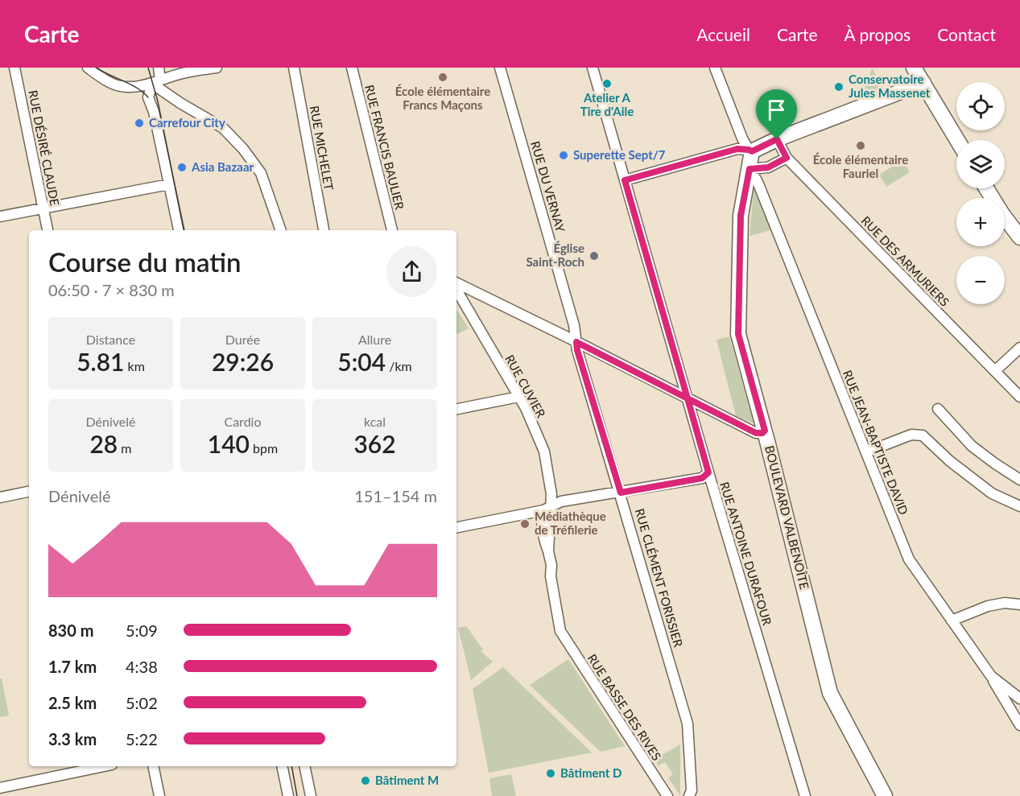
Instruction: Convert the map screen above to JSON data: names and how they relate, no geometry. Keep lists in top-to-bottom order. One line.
{"streets":{"main road":["BOULEVARD VALBENOÎTE"],"street":["RUE FRANCIS BAULIER","RUE DÉSIRÉ CLAUDE","RUE MICHELET","RUE DU VERNAY","RUE DES ARMURIERS","RUE CUVIER","RUE JEAN-BAPTISTE DAVID","RUE ANTOINE DURAFOUR","RUE CLÉMENT FORISSIER","RUE BASSE DES RIVES"]},"crossings":[["RUE DU VERNAY","RUE CLÉMENT FORISSIER"],["RUE CUVIER","RUE BASSE DES RIVES"],["RUE JEAN-BAPTISTE DAVID","BOULEVARD VALBENOÎTE"]],"places":["École élémentaire Francs Maçons","Atelier A Tire d'Aile","Conservatoire Jules Massenet","Carrefour City","École élémentaire Fauriel","Superette Sept/7","Asia Bazaar","Église Saint-Roch","Médiathèque de Tréfilerie","Bâtiment D","Bâtiment M"],"page":{"header":"Carte","nav":["Accueil","Carte","À propos","Contact"],"map_buttons":["+","−"],"heading":["Course du matin","06:50 · 7 × 830 m"],"stats":[["Distance","5.81 km"],["Durée","29:26"],["Allure","5:04 /km"],["Dénivelé","28 m"],["Cardio","140 bpm"],["kcal","362"]],"chart":["Dénivelé","151–154 m"],"list":[{"name":"830 m","note":"5:09"},{"name":"1.7 km","note":"4:38"},{"name":"2.5 km","note":"5:02"},{"name":"3.3 km","note":"5:22"}]}}
